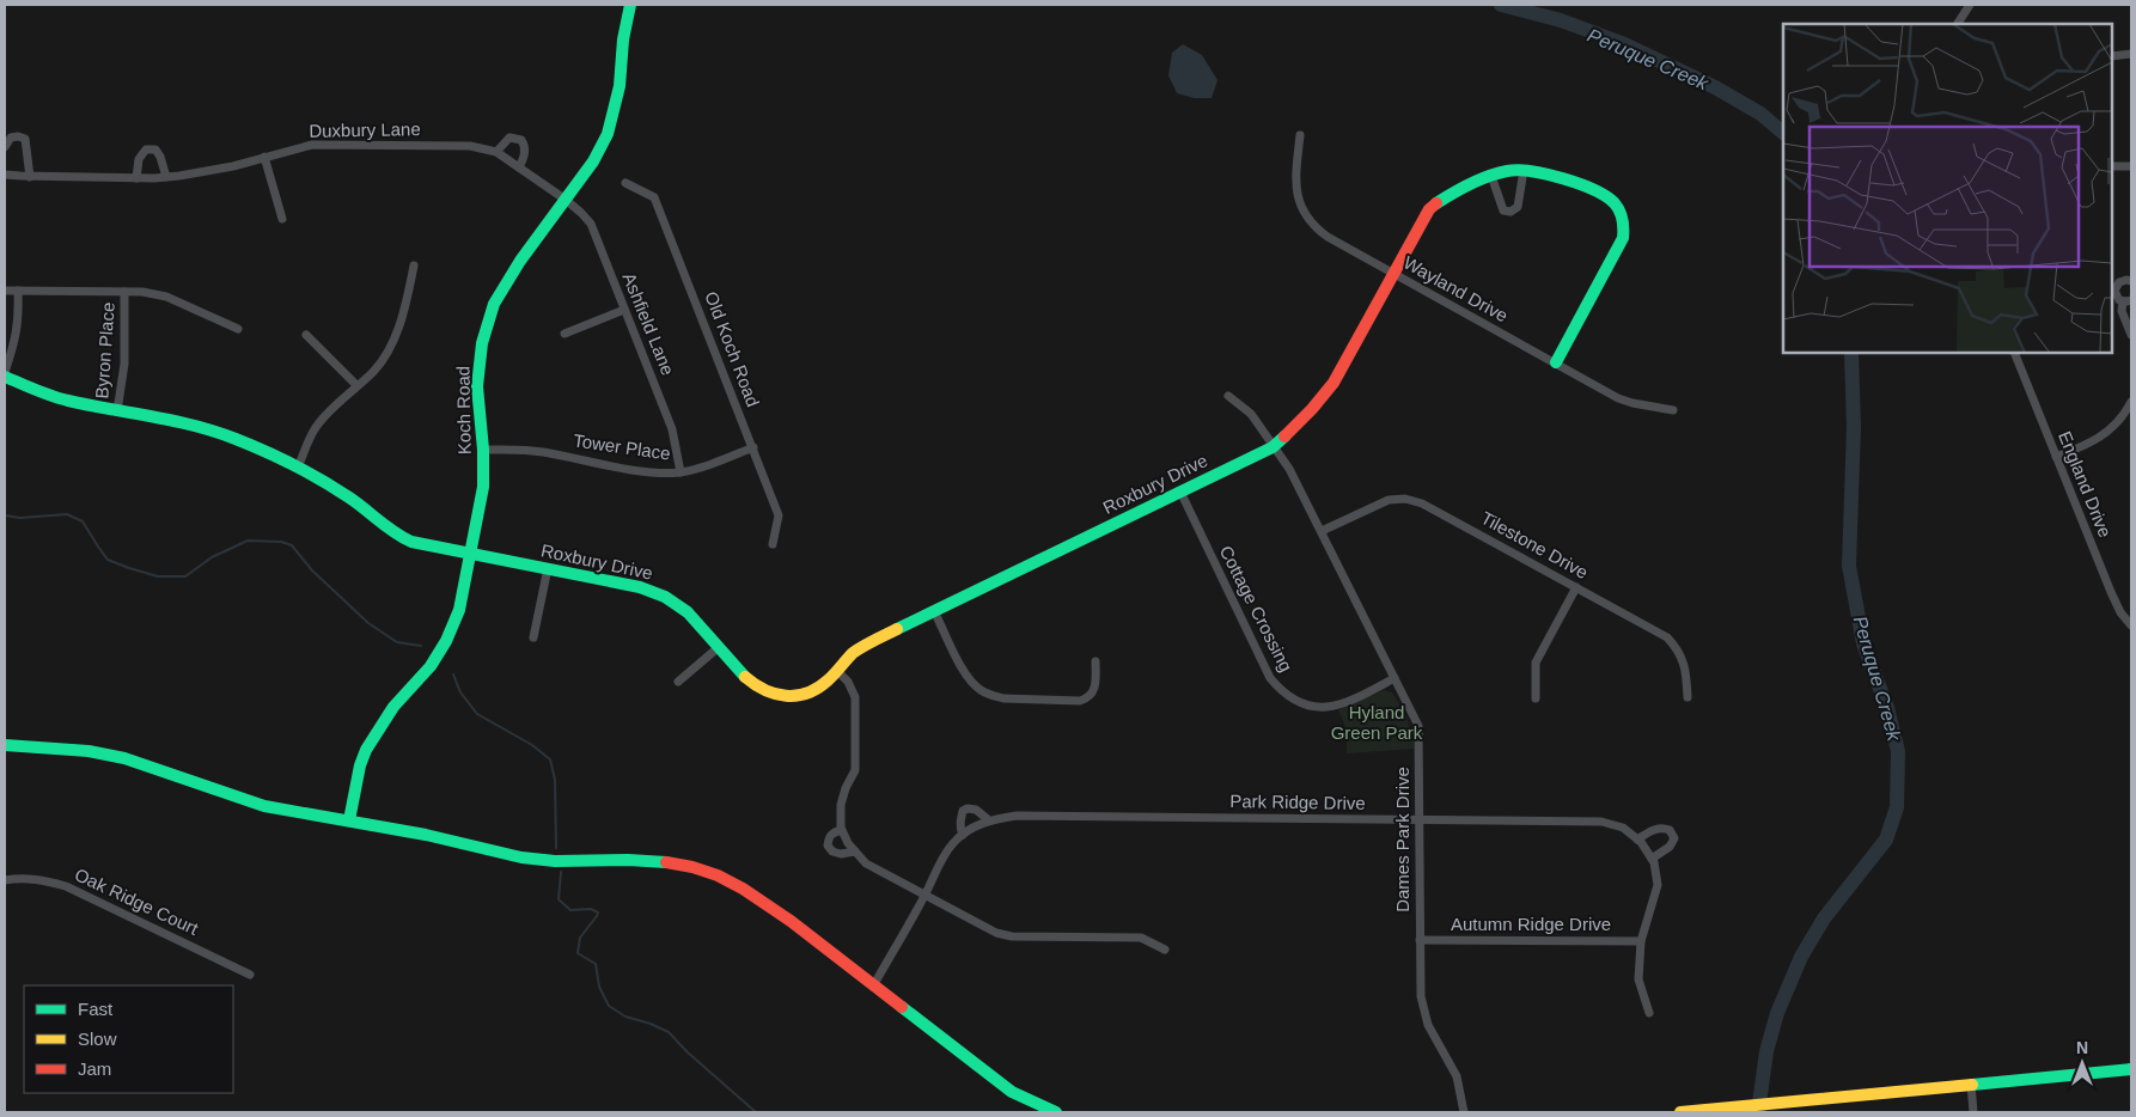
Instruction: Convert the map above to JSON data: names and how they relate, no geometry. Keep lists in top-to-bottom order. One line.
{"streets":{"street":["Duxbury Lane","Wayland Drive","Ashfield Lane","Old Koch Road","Byron Place","Koch Road","Tower Place","Roxbury Drive","England Drive","Tilestone Drive","Cottage Crossing","Park Ridge Drive","Dames Park Drive","Oak Ridge Court","Autumn Ridge Drive"]},"crossings":[["Duxbury Lane","Ashfield Lane"],["Duxbury Lane","Koch Road"],["Wayland Drive","Roxbury Drive"],["Ashfield Lane","Koch Road"],["Ashfield Lane","Tower Place"],["Old Koch Road","Tower Place"],["Byron Place","Roxbury Drive"],["Koch Road","Tower Place"],["Koch Road","Roxbury Drive"],["Roxbury Drive","Cottage Crossing"],["Roxbury Drive","Dames Park Drive"],["Tilestone Drive","Dames Park Drive"],["Cottage Crossing","Dames Park Drive"],["Park Ridge Drive","Dames Park Drive"],["Park Ridge Drive","Autumn Ridge Drive"],["Dames Park Drive","Autumn Ridge Drive"]],"water":["Peruque Creek"],"parks":["Hyland Green Park"],"legend":["Fast","Slow","Jam"],"north":"top"}
